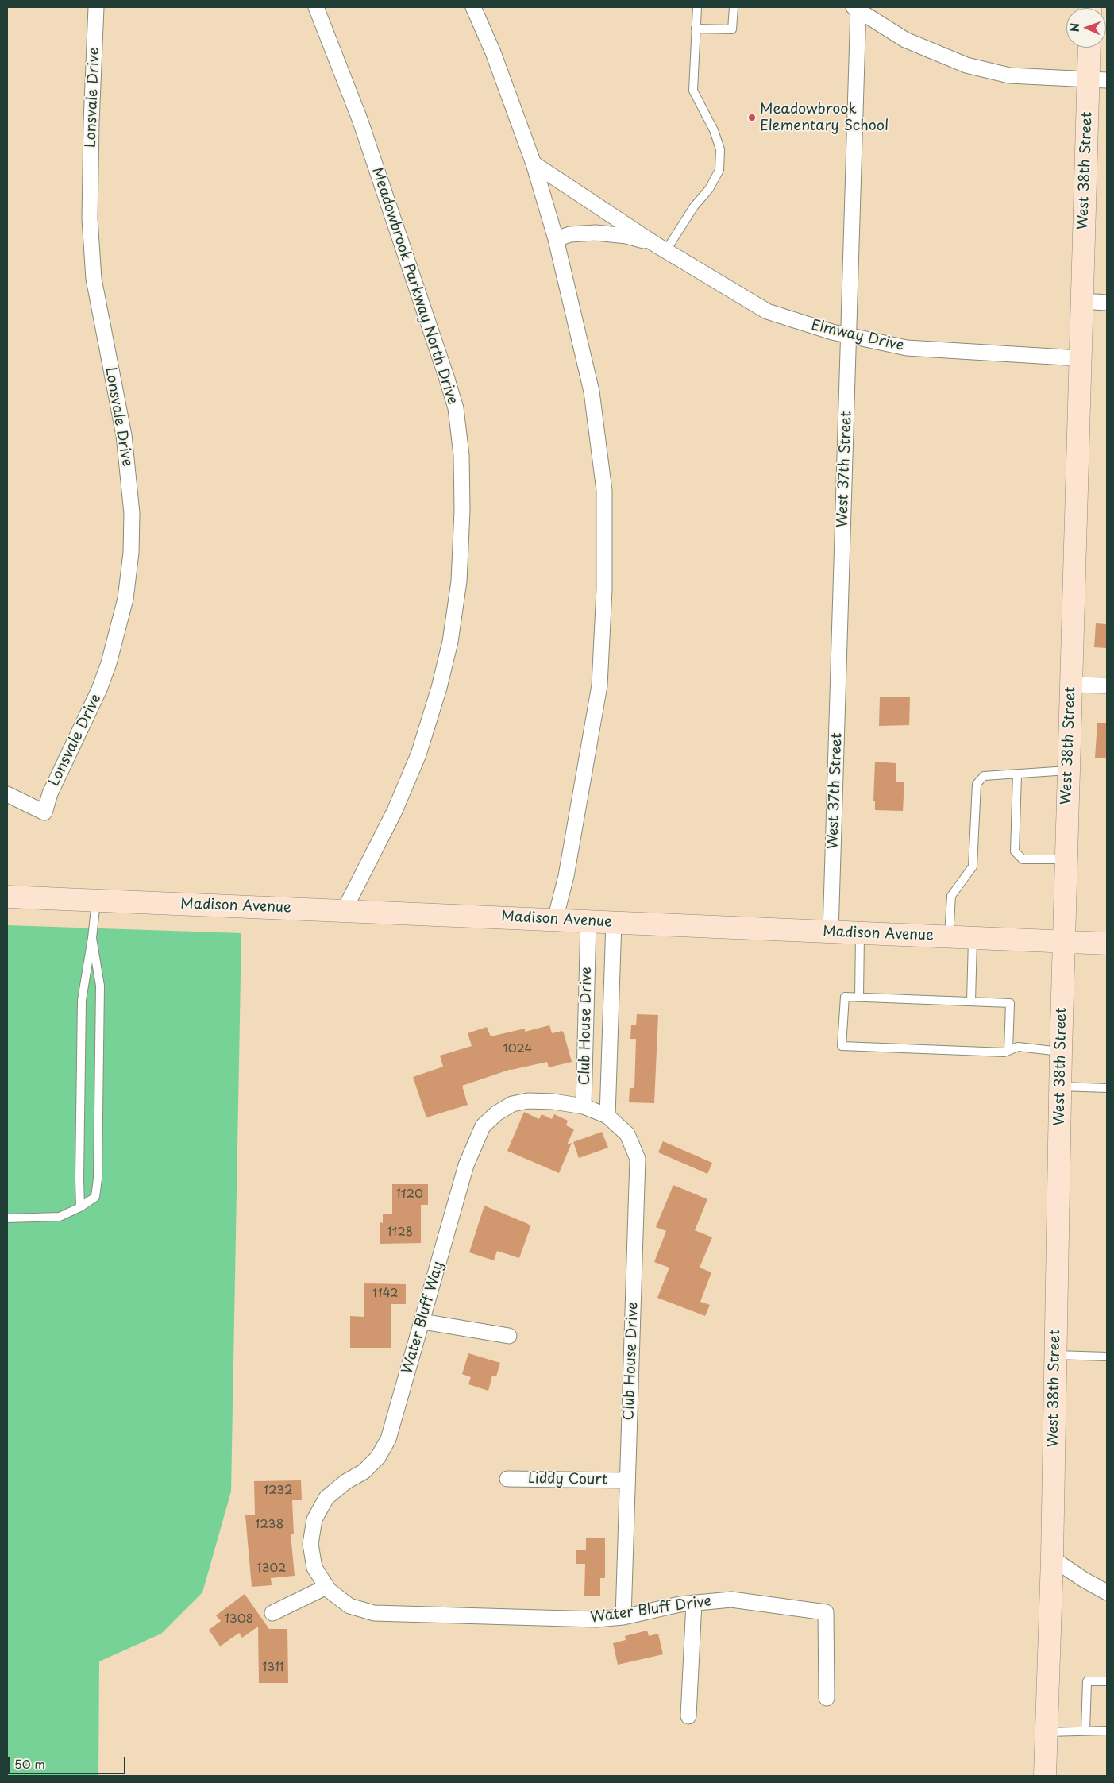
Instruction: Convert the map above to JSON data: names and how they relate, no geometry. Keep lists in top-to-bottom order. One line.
{"streets":{"main road":["West 38th Street","Madison Avenue"],"street":["Lonsvale Drive","Meadowbrook Parkway North Drive","Elmway Drive","West 37th Street","Club House Drive","Water Bluff Way","Liddy Court","Water Bluff Drive"]},"crossings":[["West 38th Street","Elmway Drive"],["West 38th Street","Madison Avenue"],["Meadowbrook Parkway North Drive","Madison Avenue"],["Elmway Drive","West 37th Street"],["West 37th Street","Madison Avenue"],["Madison Avenue","Club House Drive"],["Club House Drive","Water Bluff Way"],["Club House Drive","Liddy Court"],["Club House Drive","Water Bluff Drive"],["Water Bluff Way","Water Bluff Drive"]],"places":["Meadowbrook Elementary School"],"house_numbers":["1024","1120","1128","1142","1232","1238","1302","1308","1311"],"scale_bar":"50 m","north":"left"}
